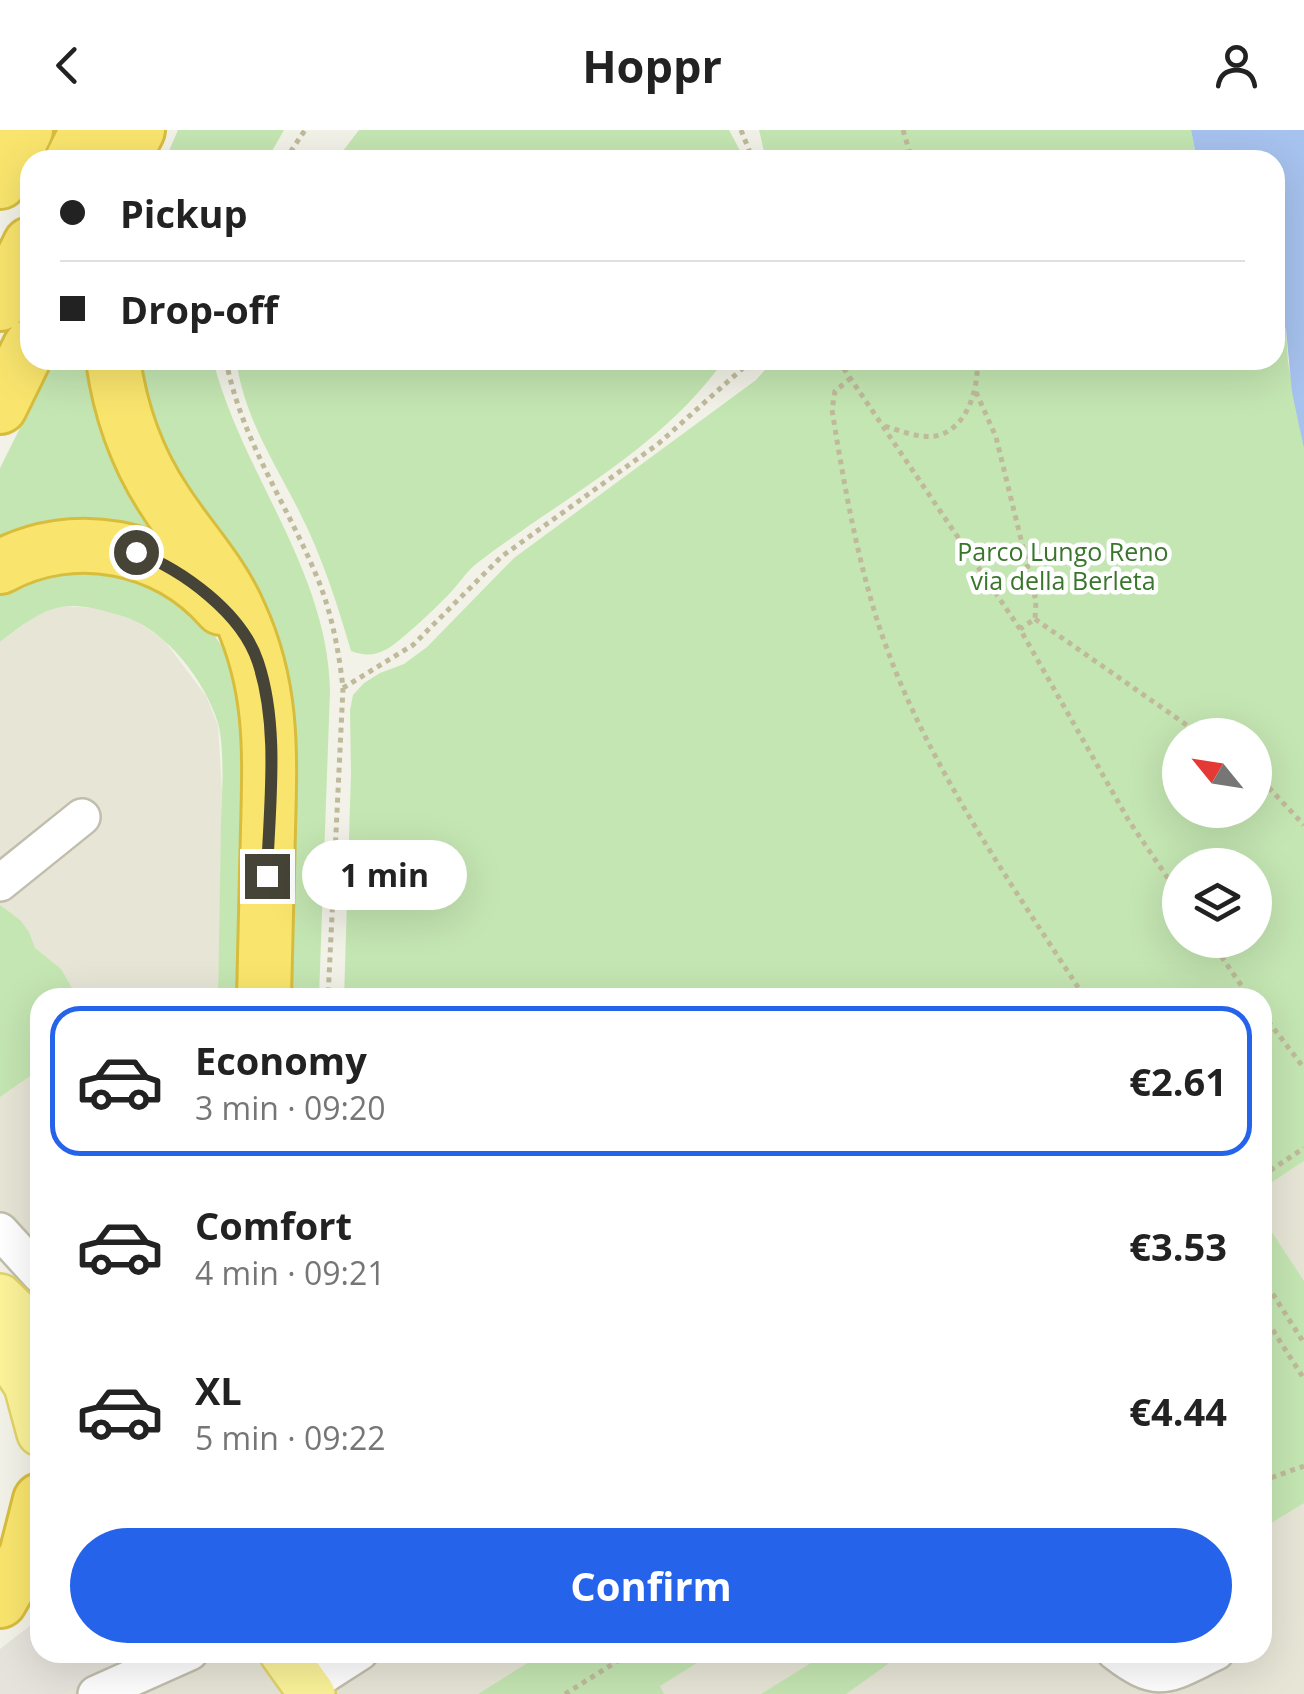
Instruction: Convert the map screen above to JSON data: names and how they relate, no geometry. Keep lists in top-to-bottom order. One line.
{"parks":["Parco Lungo Reno via della Berleta"],"north":"top left","page":{"header":"Hoppr","banner":["Pickup","Drop-off"],"bubble":"1 min","list":[{"name":"Economy","note":"3 min · 09:20","value":"€2.61"},{"name":"Comfort","note":"4 min · 09:21","value":"€3.53"},{"name":"XL","note":"5 min · 09:22","value":"€4.44"}],"buttons":"Confirm"}}
